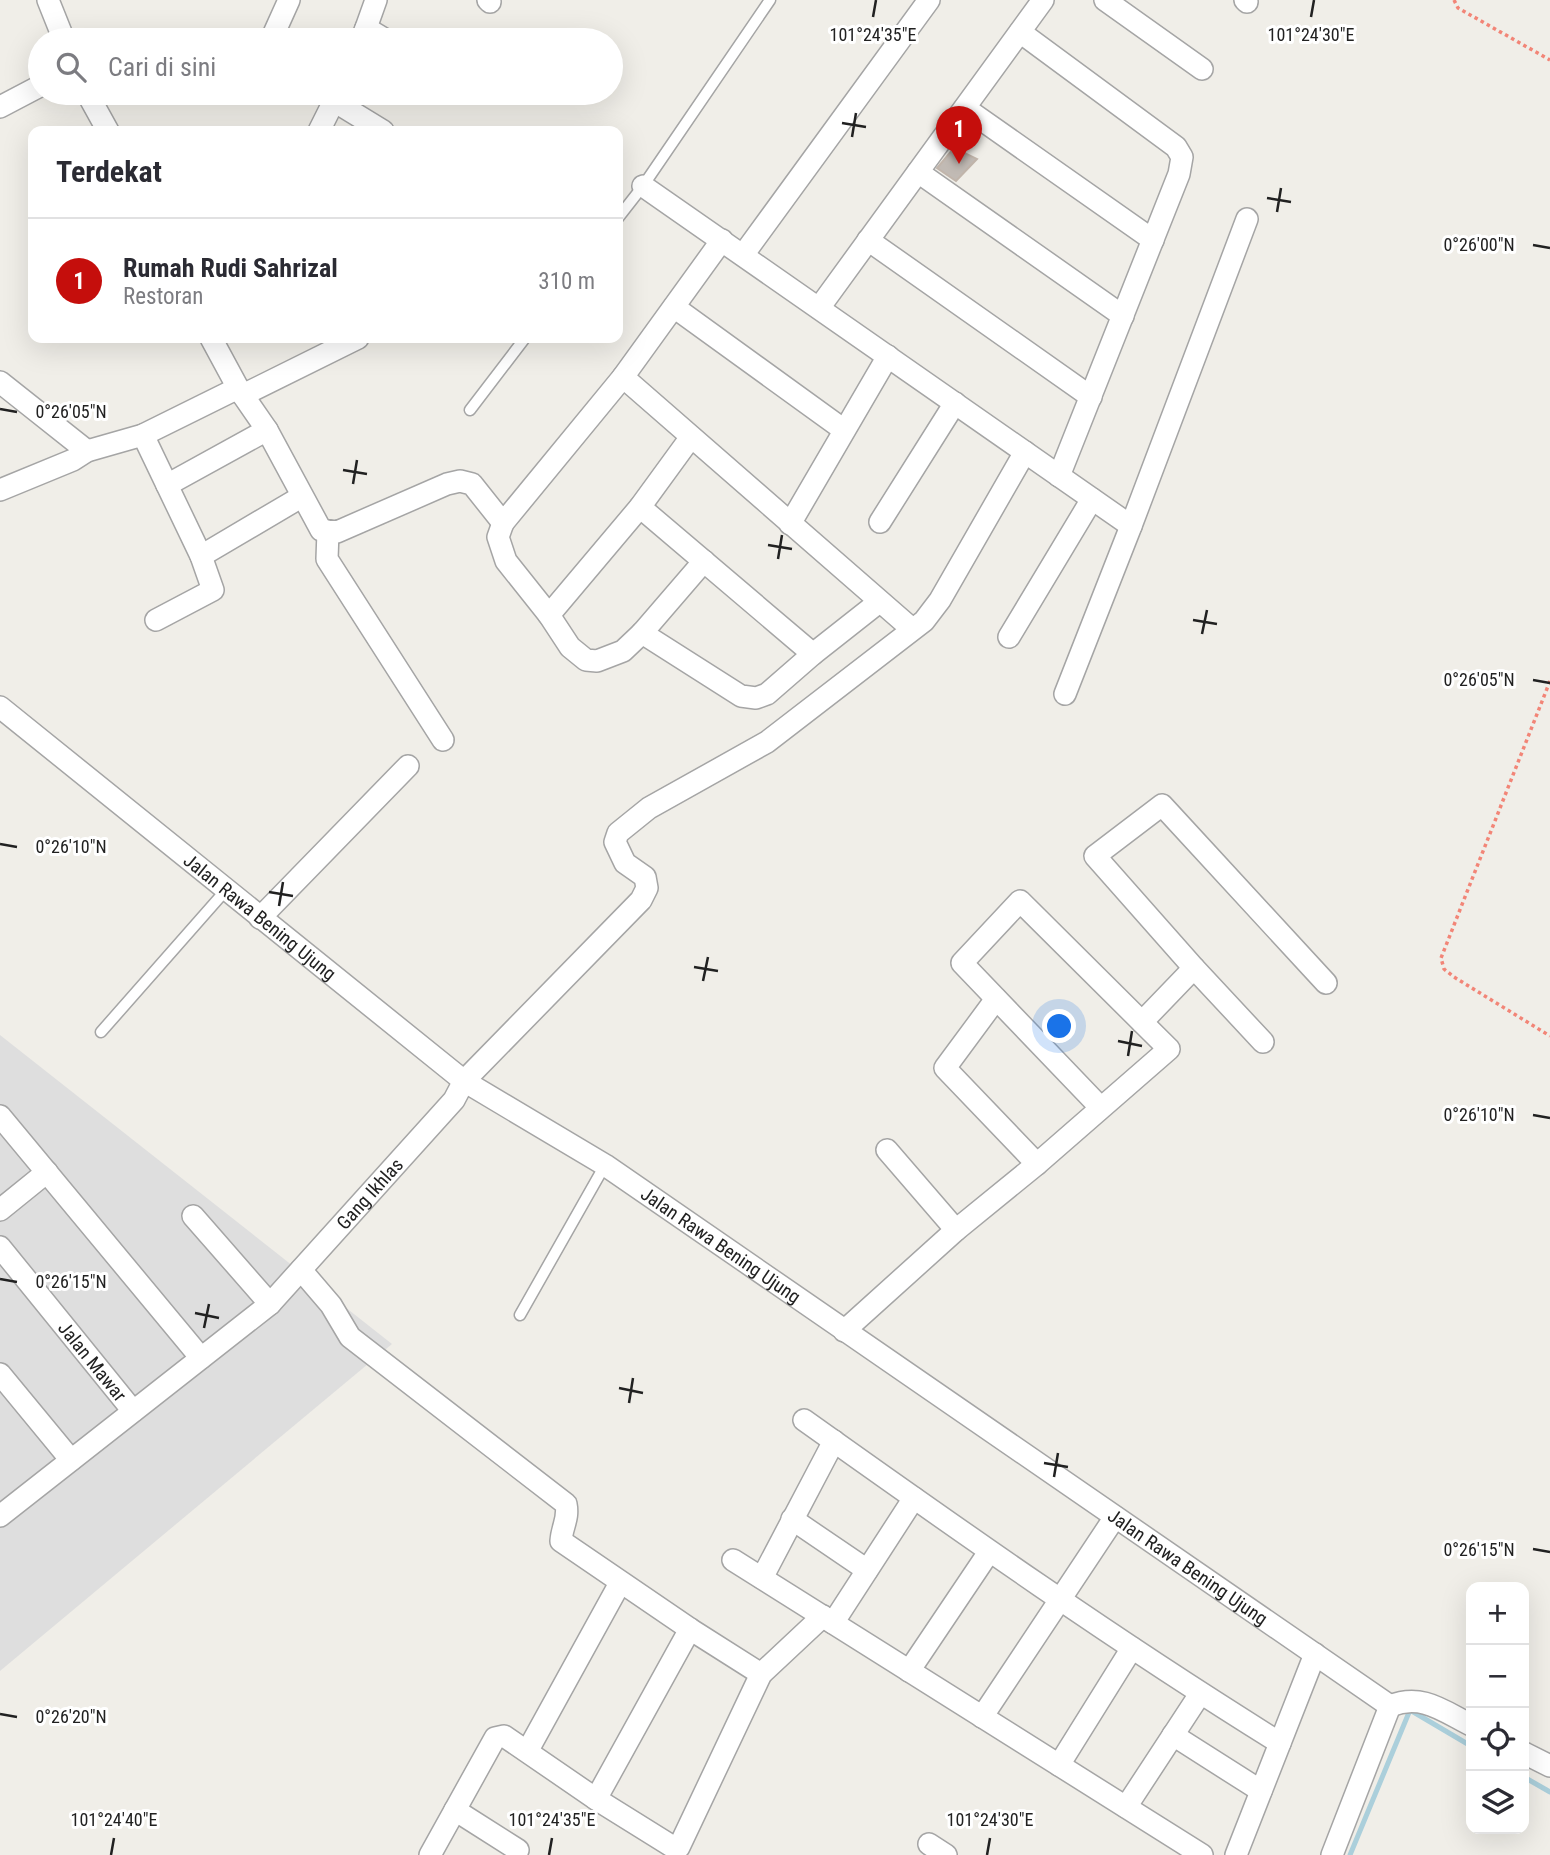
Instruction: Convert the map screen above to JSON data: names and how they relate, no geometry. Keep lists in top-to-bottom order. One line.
{"streets":{"street":["Jalan Rawa Bening Ujung","Gang Ikhlas","Jalan Mawar"]},"crossings":[["Jalan Rawa Bening Ujung","Gang Ikhlas"],["Gang Ikhlas","Jalan Mawar"]],"page":{"search":"Cari di sini","pins":"1","heading":"Terdekat","list":[{"mark":"1","name":"Rumah Rudi Sahrizal","note":"Restoran","value":"310 m"}],"map_buttons":["+","−"]},"coordinates":["101°24'35\"E","101°24'30\"E","0°26'00\"N","0°26'05\"N","0°26'10\"N","0°26'15\"N","0°26'20\"N","101°24'40\"E"]}
